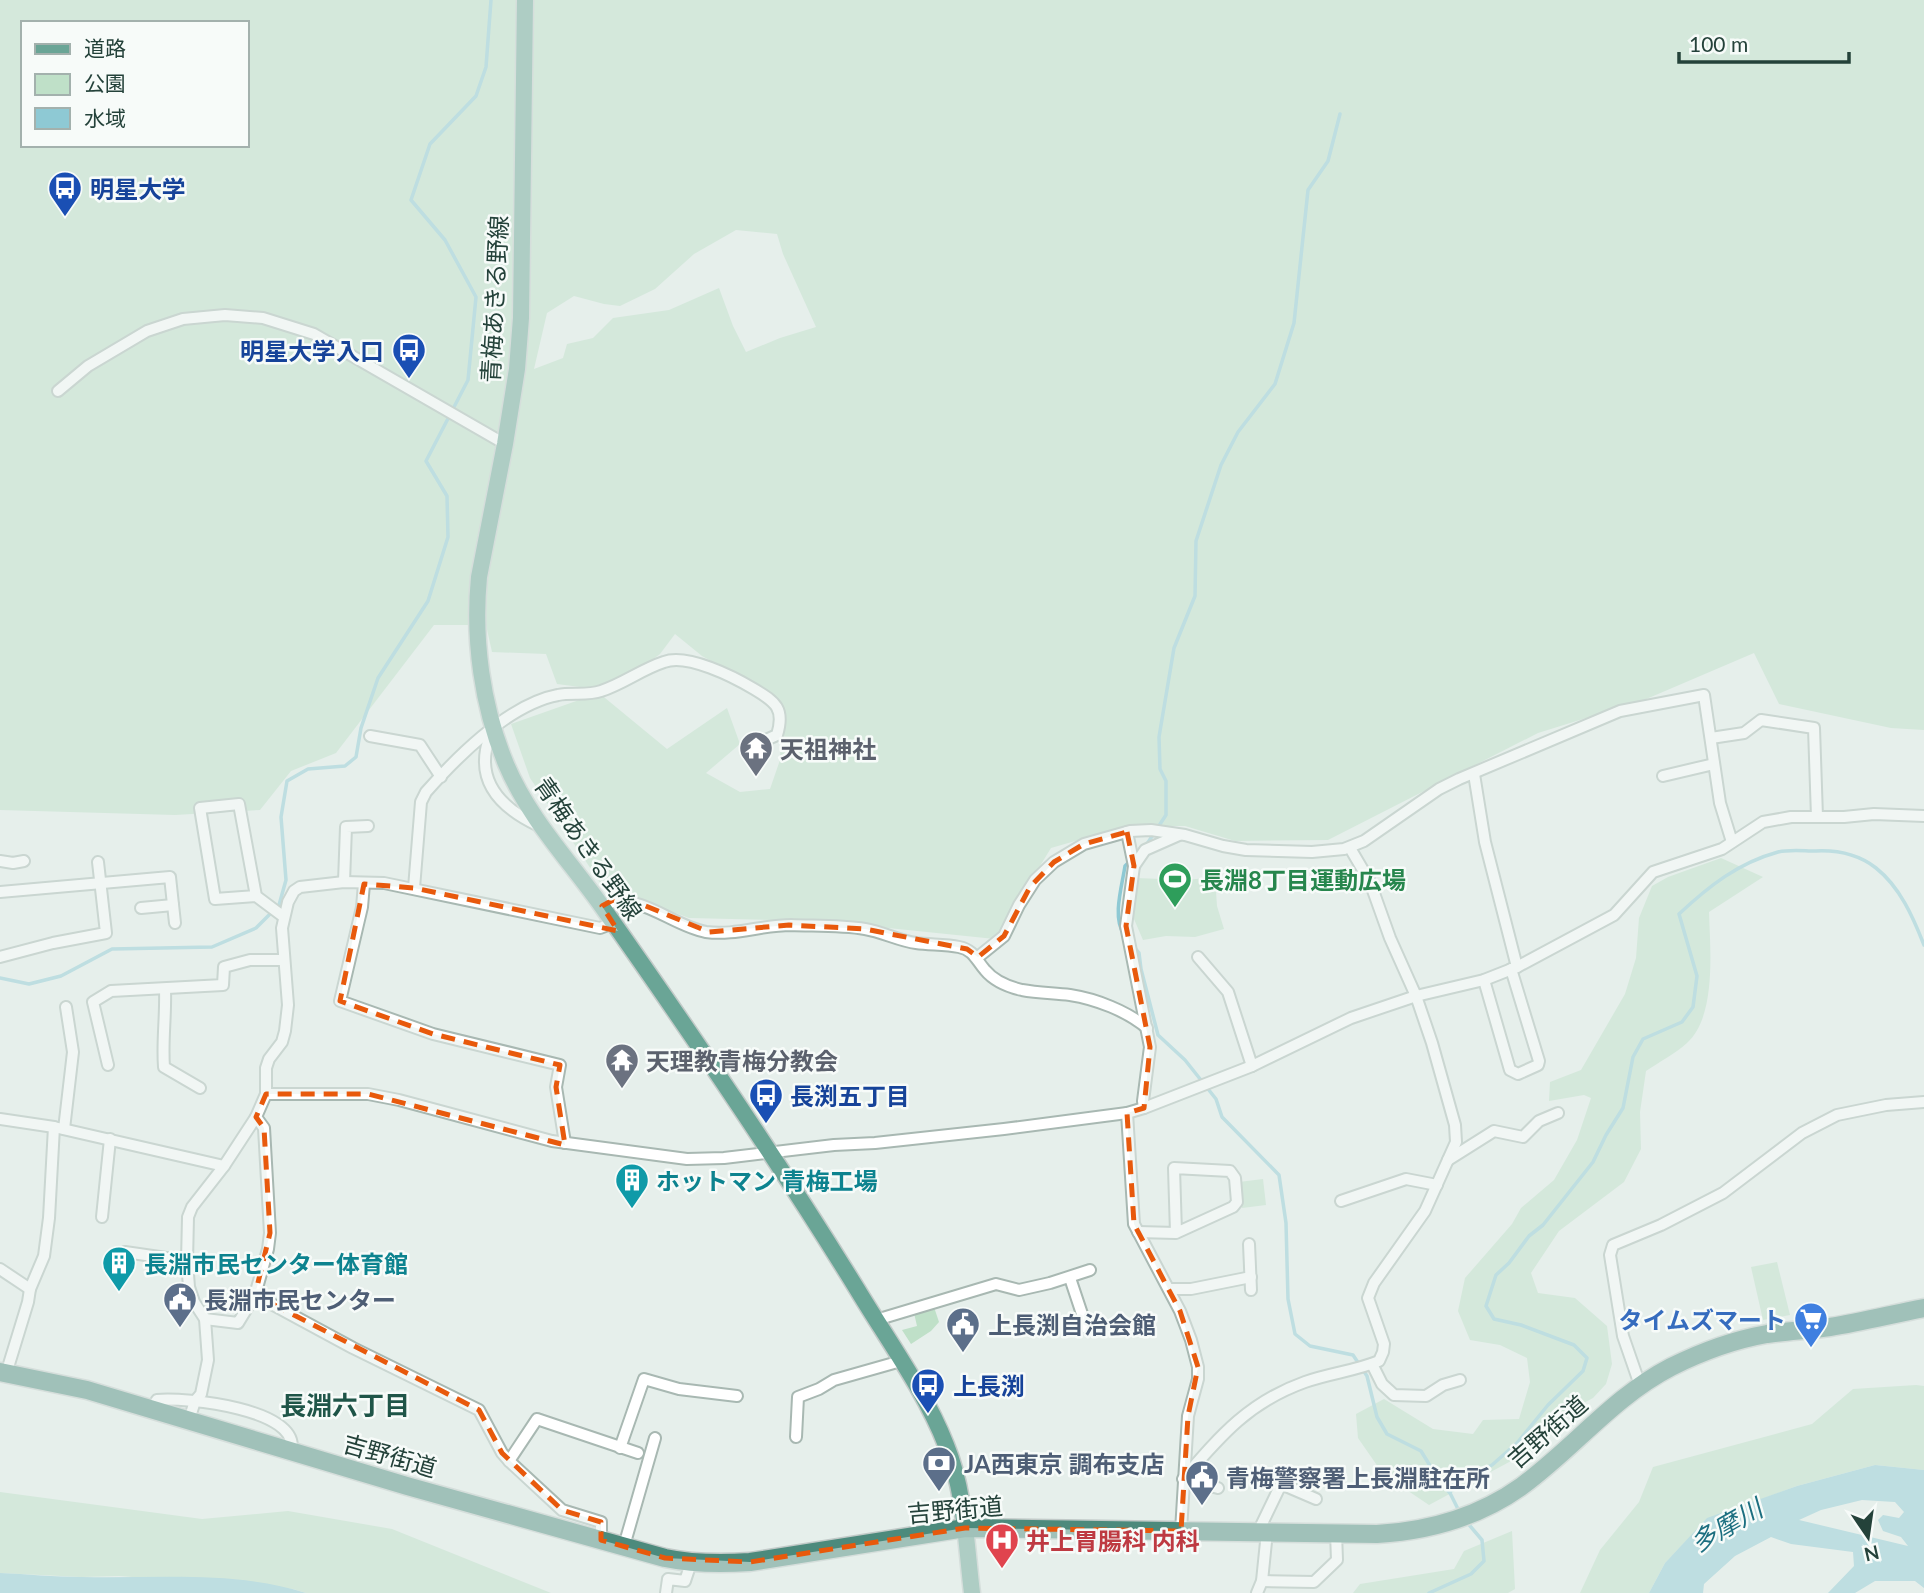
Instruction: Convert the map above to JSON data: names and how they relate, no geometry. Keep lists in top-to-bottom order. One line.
{"streets":{"highway":["吉野街道"],"main road":["青梅あきる野線"]},"crossings":[["青梅あきる野線","吉野街道"]],"districts":["長淵六丁目"],"water":["多摩川"],"places":{"bus stop":["明星大学","明星大学入口","長渕五丁目","上長渕"],"temple":["天祖神社","天理教青梅分教会"],"sports":["長淵8丁目運動広場"],"building":["ホットマン 青梅工場","長淵市民センター体育館"],"public building":["長淵市民センター","上長渕自治会館","青梅警察署上長淵駐在所"],"supermarket":["タイムズマート"],"bank":["JA西東京 調布支店"],"hospital":["井上胃腸科 内科"]},"legend":["道路","公園","水域"],"scale_bar":"100 m","north":"bottom"}
